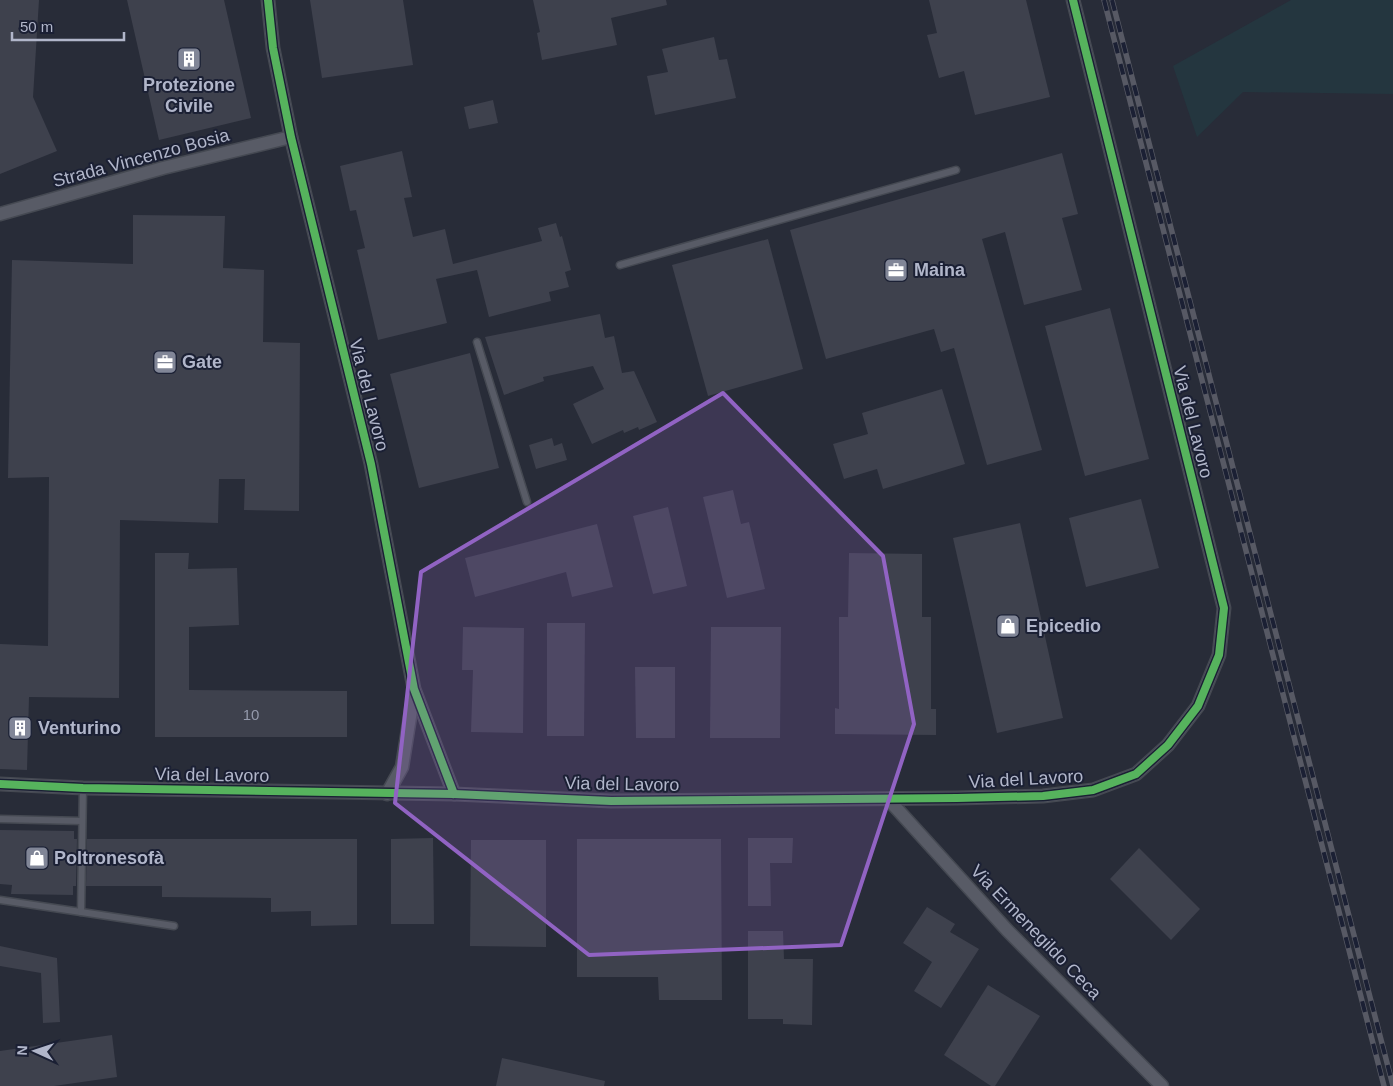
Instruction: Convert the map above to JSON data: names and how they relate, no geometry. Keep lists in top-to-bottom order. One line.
{"streets":{"street":["Strada Vincenzo Bosia","Via del Lavoro","Via Ermenegildo Ceca"]},"crossings":[["Strada Vincenzo Bosia","Via del Lavoro"],["Via del Lavoro","Via Ermenegildo Ceca"]],"places":{"building":["Protezione Civile","Venturino"],"office":["Maina","Gate"],"shop":["Epicedio","Poltronesofà"]},"house_numbers":["10"],"scale_bar":"50 m","north":"left"}
